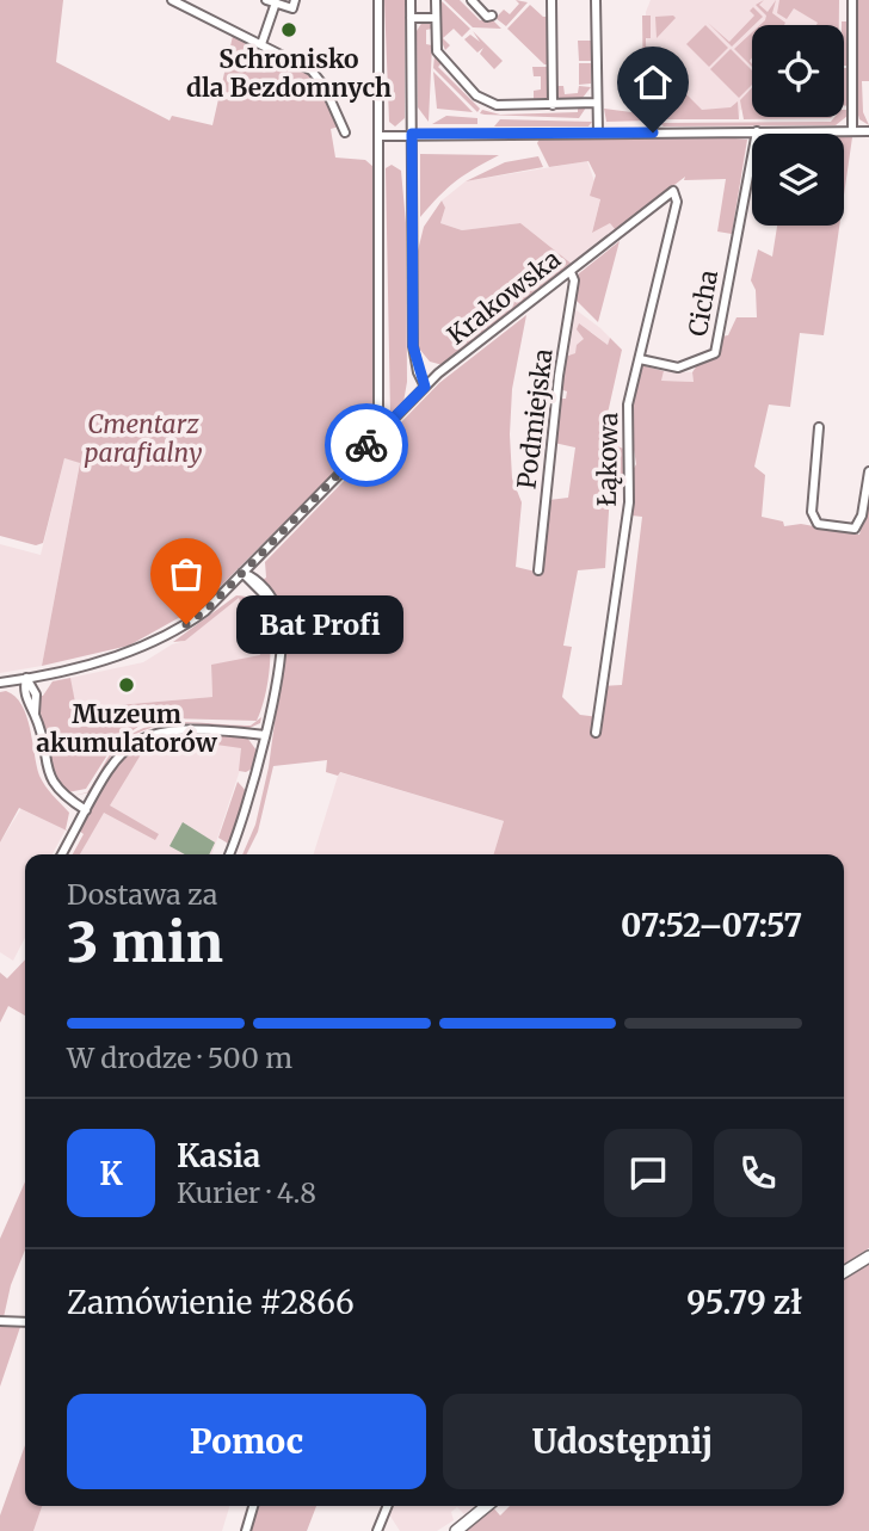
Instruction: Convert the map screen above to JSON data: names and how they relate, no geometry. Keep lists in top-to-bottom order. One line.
{"streets":{"street":["Krakowska","Cicha","Podmiejska","Łąkowa"]},"crossings":[["Krakowska","Podmiejska"],["Krakowska","Łąkowa"],["Cicha","Łąkowa"]],"parks":["Cmentarz parafialny"],"places":["Schronisko dla Bezdomnych","Bat Profi","Muzeum akumulatorów"],"page":{"bubble":"Bat Profi","heading":["3 min","Dostawa za","07:52–07:57"],"panel":["Kasia","Kurier · 4.8","Zamówienie #2866","95.79 zł"],"bar":"W drodze · 500 m","round":"K","buttons":["Pomoc","Udostępnij"]}}
